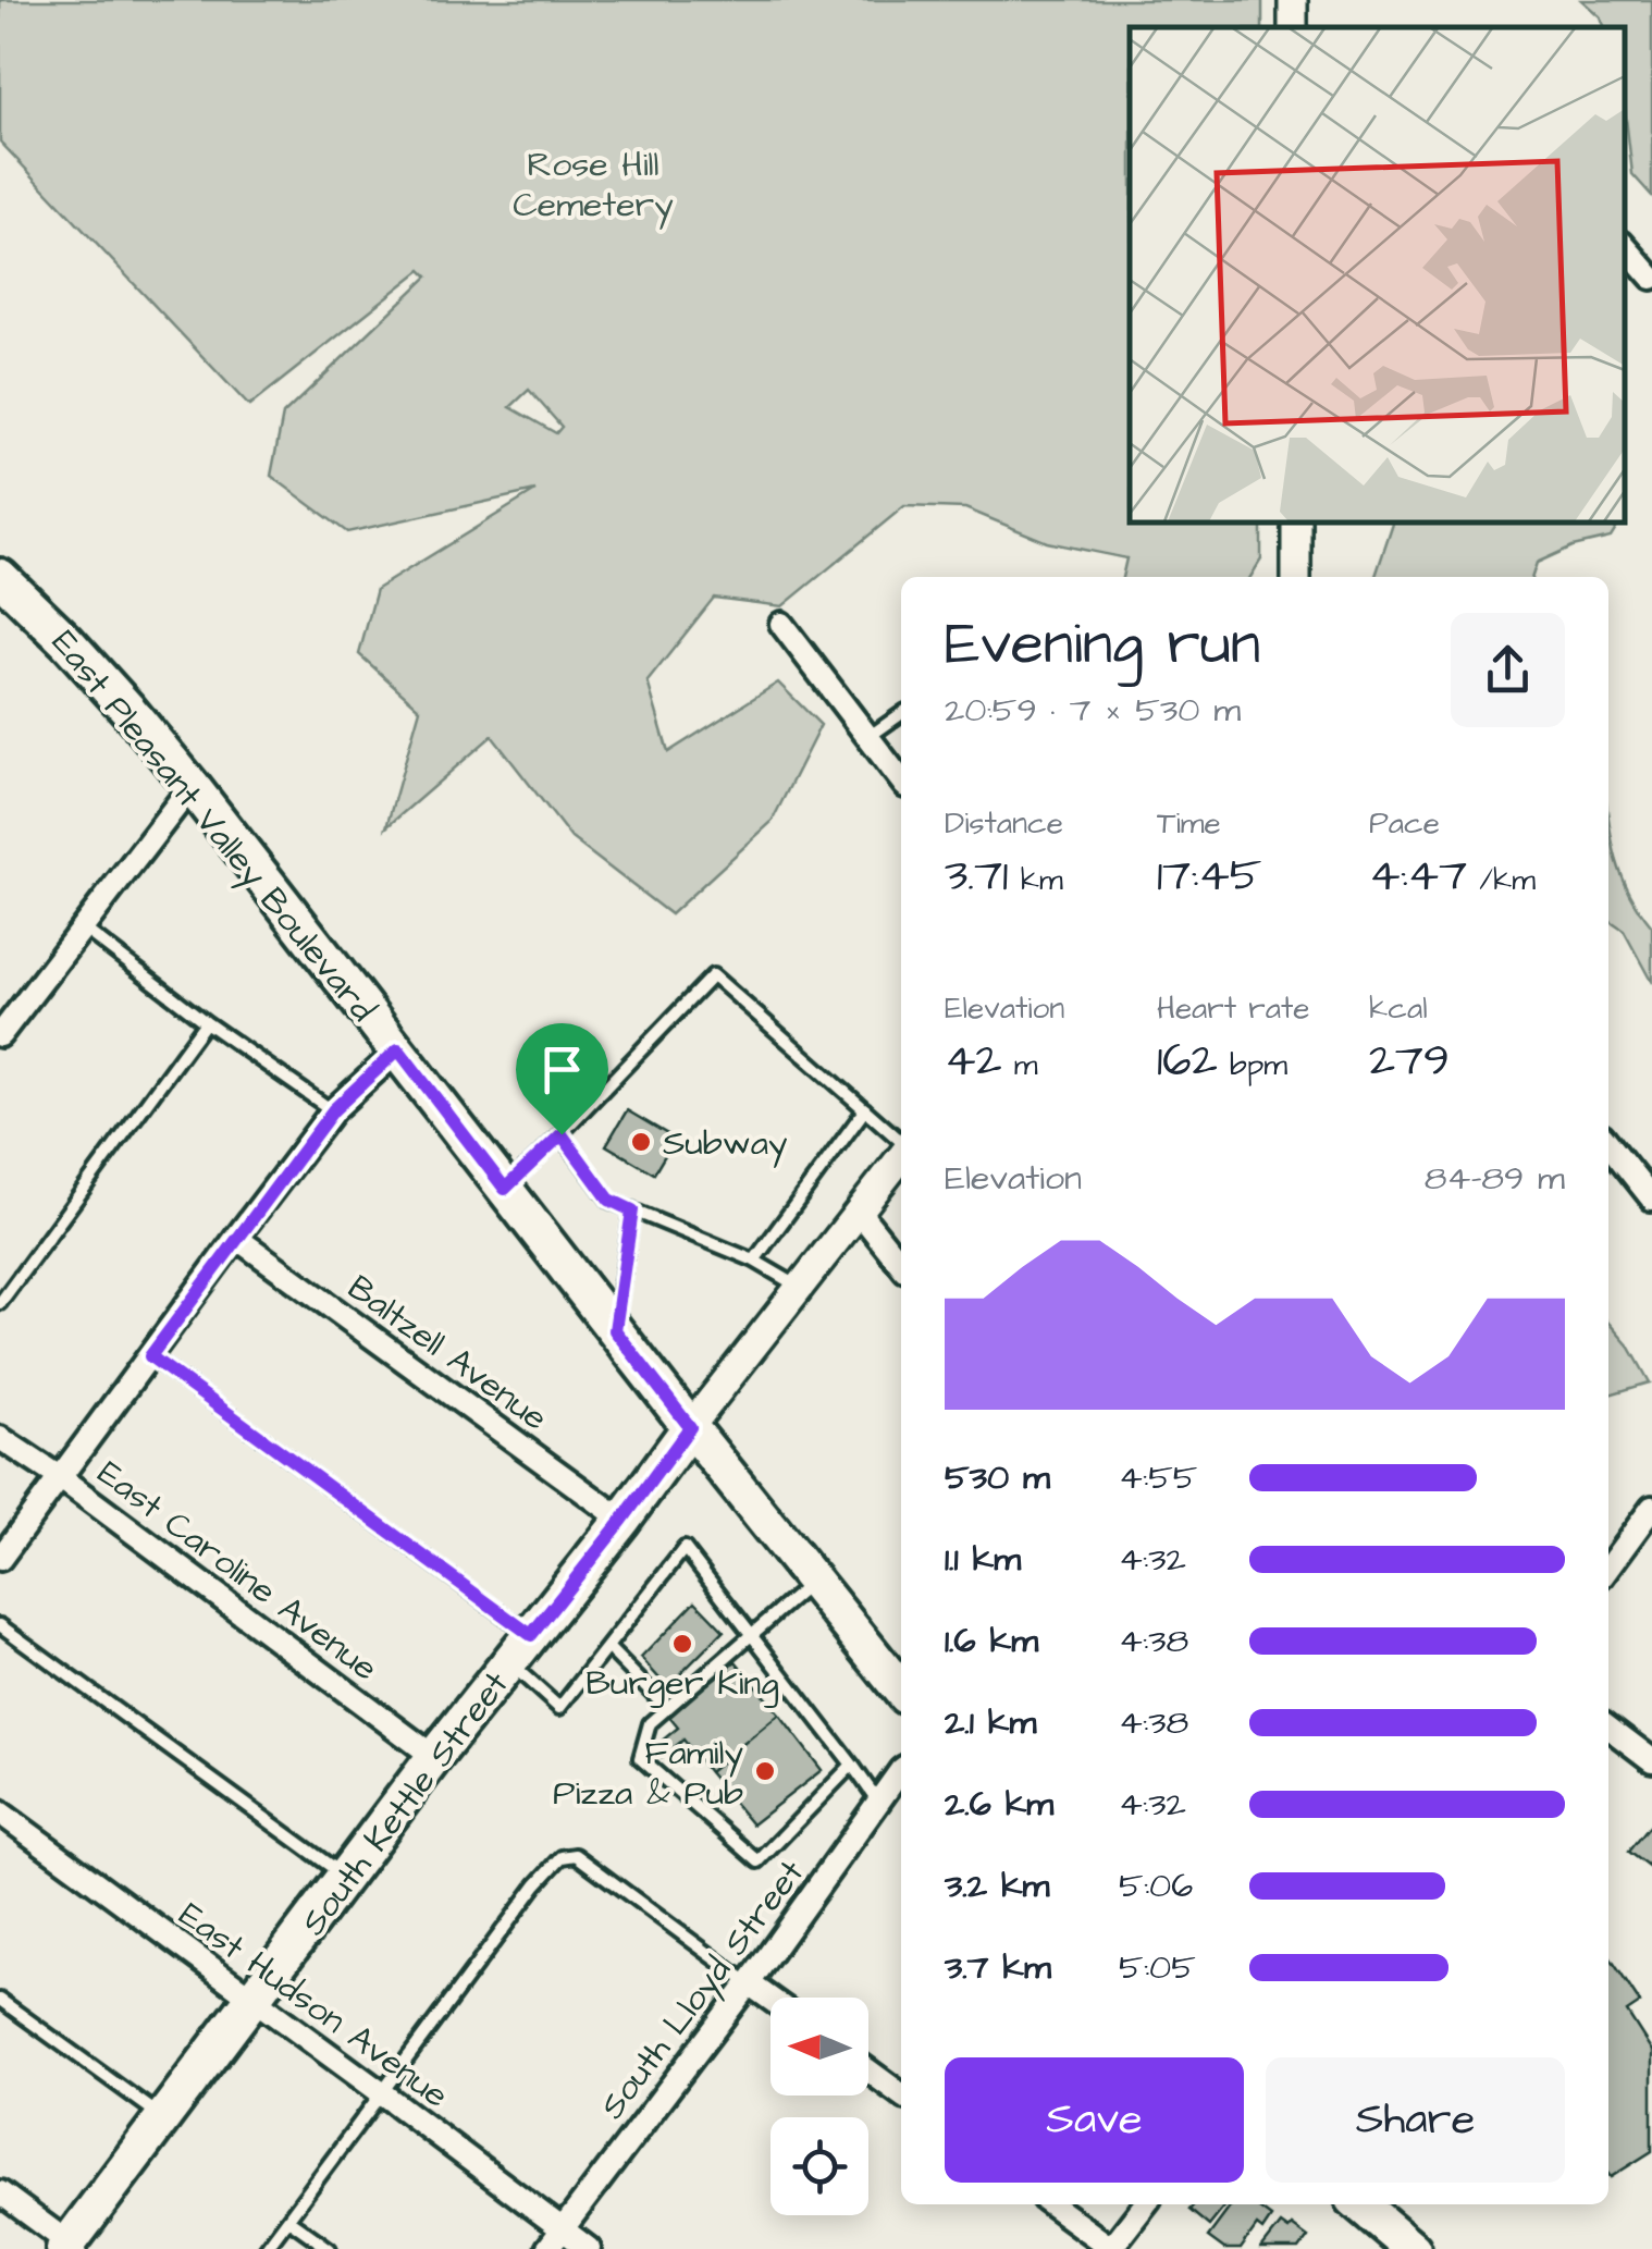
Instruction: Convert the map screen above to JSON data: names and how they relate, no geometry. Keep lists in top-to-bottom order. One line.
{"streets":{"main road":["East Pleasant Valley Boulevard","South Kettle Street"],"street":["Baltzell Avenue","East Caroline Avenue","South Lloyd Street","East Hudson Avenue"]},"crossings":[["East Pleasant Valley Boulevard","South Kettle Street"],["Baltzell Avenue","South Kettle Street"],["East Caroline Avenue","South Kettle Street"],["South Kettle Street","East Hudson Avenue"],["South Lloyd Street","East Hudson Avenue"]],"parks":["Rose Hill Cemetery"],"places":["Subway","Burger King","Family Pizza & Pub"],"north":"left","page":{"heading":["Evening run","20:59 · 7 × 530 m"],"stats":[["Distance","3.71 km"],["Time","17:45"],["Pace","4:47 /km"],["Elevation","42 m"],["Heart rate","162 bpm"],["kcal","279"]],"chart":["Elevation","84–89 m"],"list":[{"name":"530 m","note":"4:55"},{"name":"1.1 km","note":"4:32"},{"name":"1.6 km","note":"4:38"},{"name":"2.1 km","note":"4:38"},{"name":"2.6 km","note":"4:32"},{"name":"3.2 km","note":"5:06"},{"name":"3.7 km","note":"5:05"}],"buttons":["Save","Share"]}}
